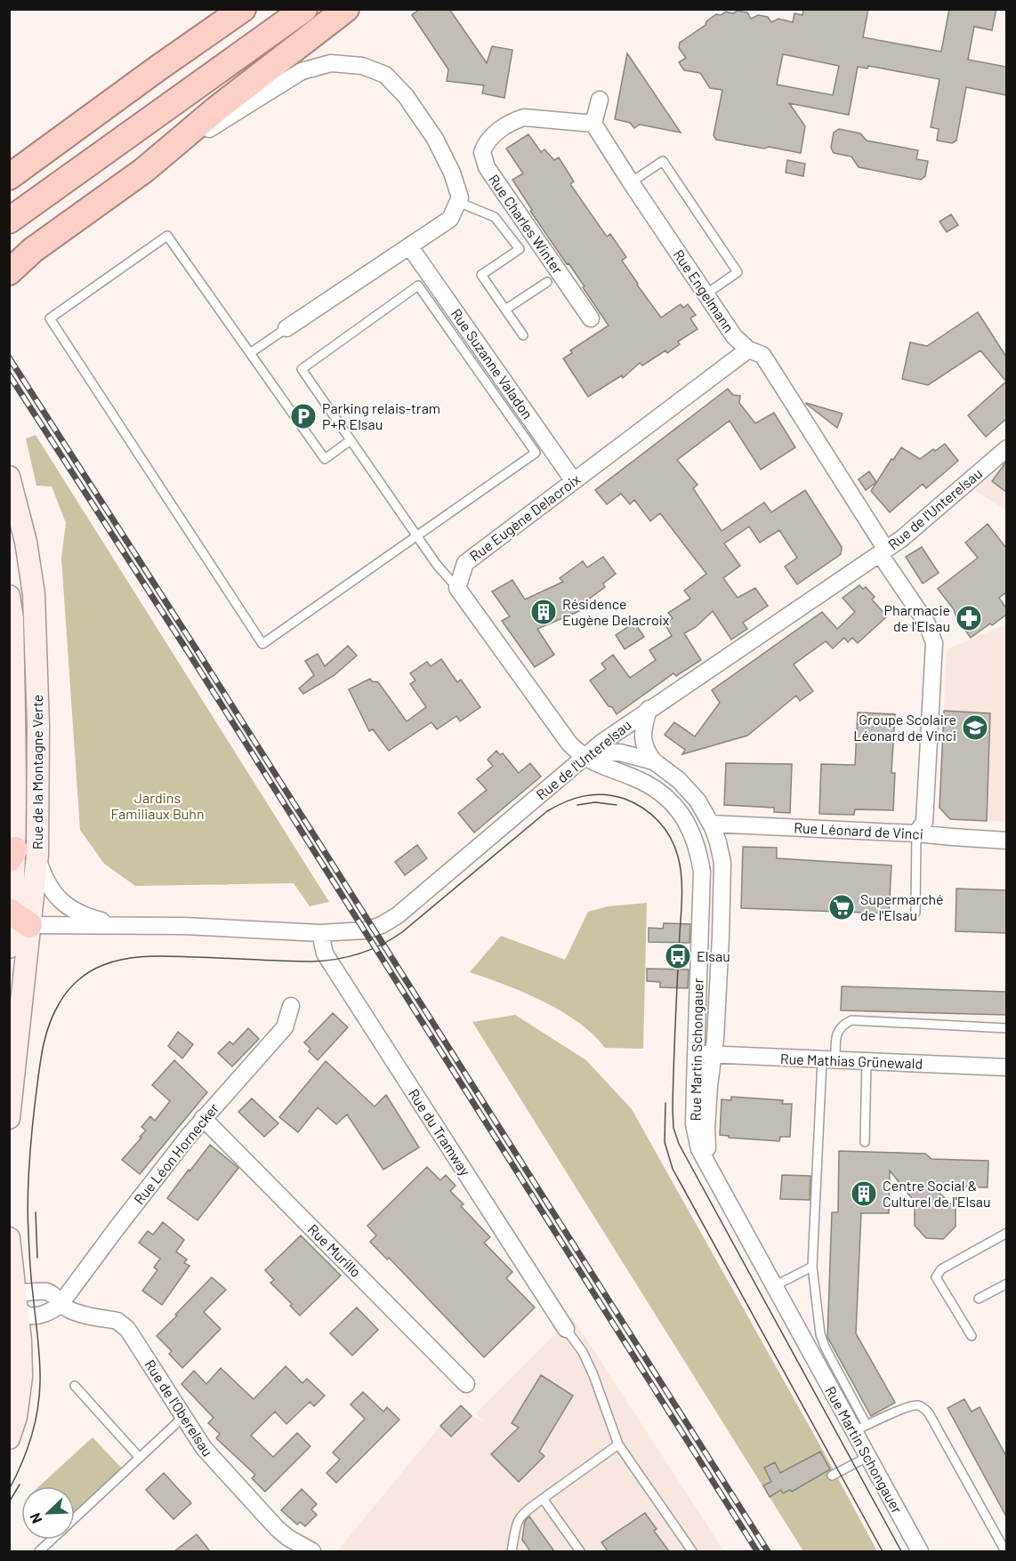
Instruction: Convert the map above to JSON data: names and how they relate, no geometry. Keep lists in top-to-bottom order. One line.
{"streets":{"main road":["Rue de la Montagne Verte"],"street":["Rue Charles Winter","Rue Engelmann","Rue Suzanne Valadon","Rue de l'Unterelsau","Rue Eugène Delacroix","Rue Léonard de Vinci","Rue Martin Schongauer","Rue Mathias Grünewald","Rue du Tramway","Rue Léon Hornecker","Rue Murillo","Rue de l'Oberelsau"]},"crossings":[["Rue Charles Winter","Rue Engelmann"],["Rue Engelmann","Rue de l'Unterelsau"],["Rue Engelmann","Rue Eugène Delacroix"],["Rue Engelmann","Rue Léonard de Vinci"],["Rue Suzanne Valadon","Rue Eugène Delacroix"],["Rue de l'Unterelsau","Rue de la Montagne Verte"],["Rue de l'Unterelsau","Rue Martin Schongauer"],["Rue de l'Unterelsau","Rue du Tramway"],["Rue Léonard de Vinci","Rue Martin Schongauer"],["Rue Martin Schongauer","Rue Mathias Grünewald"],["Rue Léon Hornecker","Rue Murillo"],["Rue Léon Hornecker","Rue de l'Oberelsau"]],"parks":["Jardins Familiaux Buhn"],"places":{"parking":["Parking relais-tram P+R Elsau"],"building":["Résidence Eugène Delacroix","Centre Social & Culturel de l'Elsau"],"pharmacy":["Pharmacie de l'Elsau"],"school or university":["Groupe Scolaire Léonard de Vinci"],"supermarket":["Supermarché de l'Elsau"],"bus stop":["Elsau"]},"north":"bottom left"}
